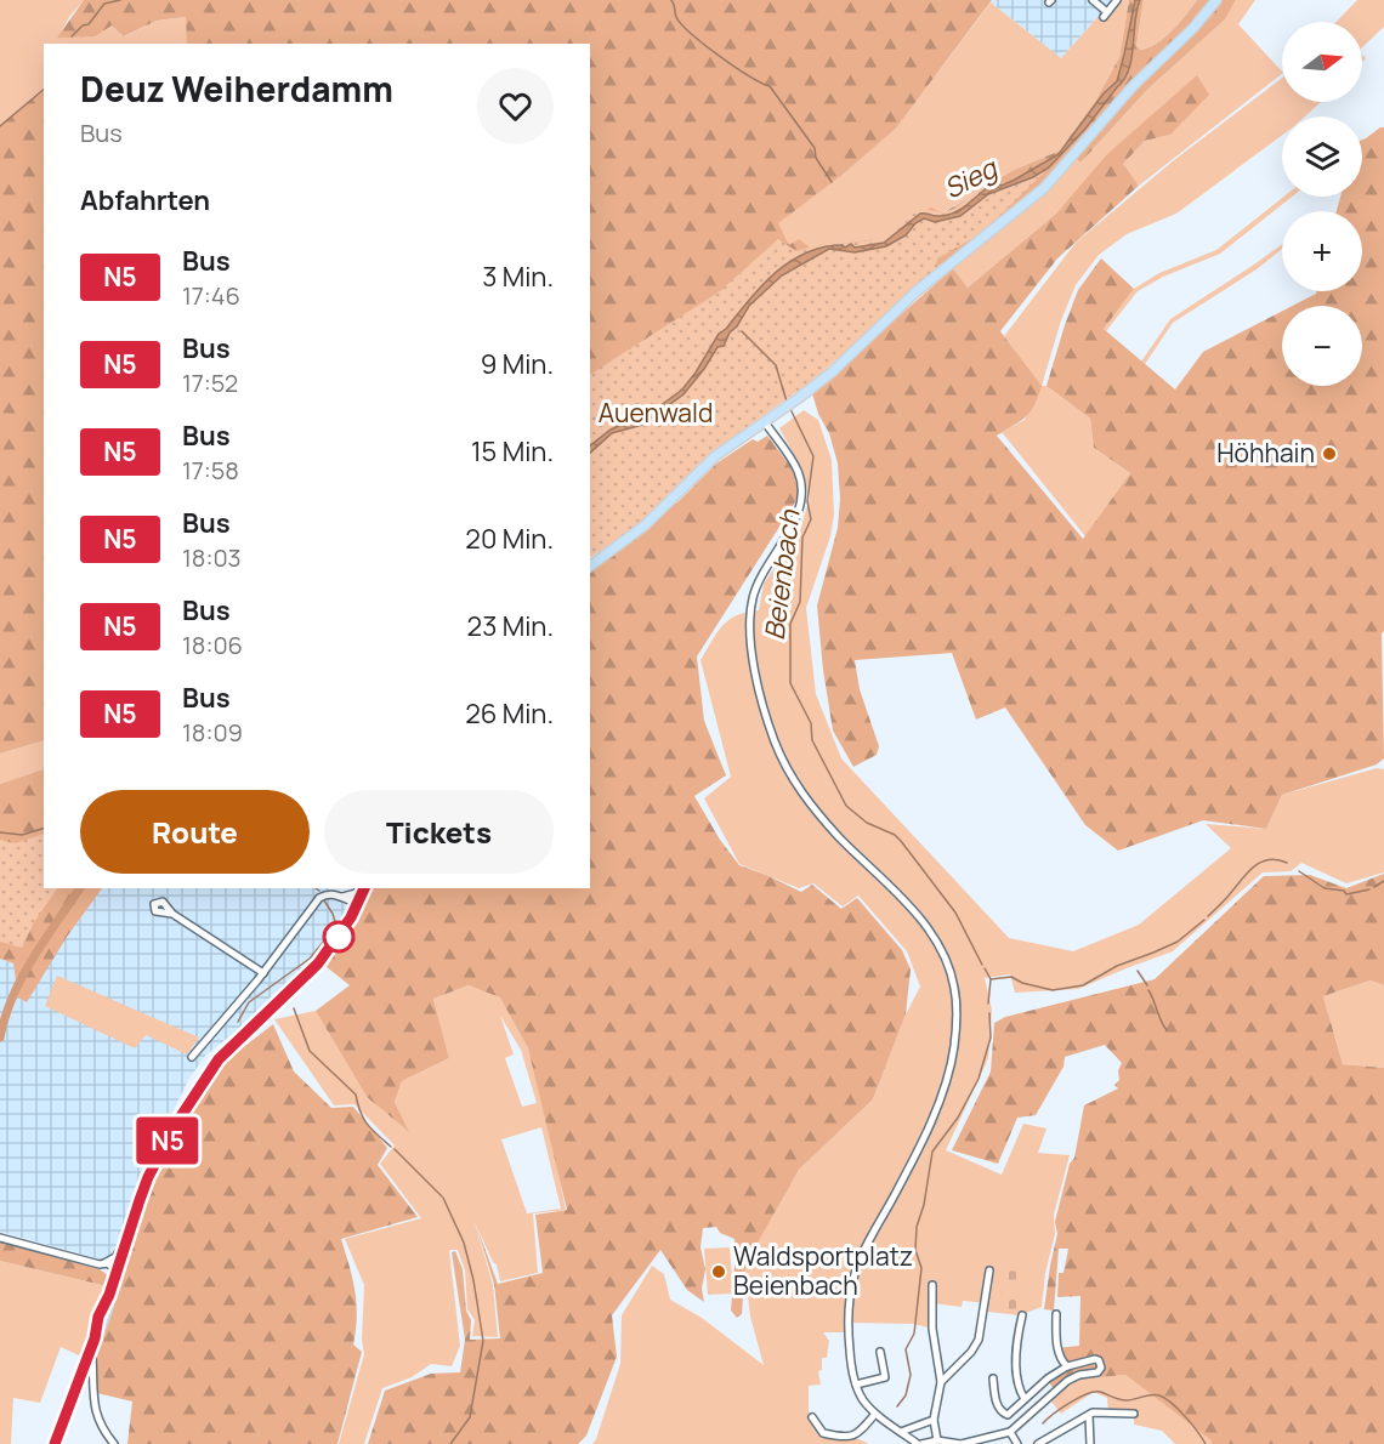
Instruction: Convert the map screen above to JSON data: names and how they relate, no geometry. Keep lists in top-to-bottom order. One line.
{"water":["Sieg","Beienbach"],"parks":["Auenwald"],"places":["Höhhain","Waldsportplatz Beienbach"],"lines":["bus line N5"],"north":"right","page":{"on_map":"N5","map_buttons":["+","−"],"heading":[["Deuz Weiherdamm","Bus"],"Abfahrten"],"list":[{"mark":"N5","name":"Bus","note":"17:46","value":"3 Min."},{"mark":"N5","name":"Bus","note":"17:52","value":"9 Min."},{"mark":"N5","name":"Bus","note":"17:58","value":"15 Min."},{"mark":"N5","name":"Bus","note":"18:03","value":"20 Min."},{"mark":"N5","name":"Bus","note":"18:06","value":"23 Min."},{"mark":"N5","name":"Bus","note":"18:09","value":"26 Min."}],"buttons":["Route","Tickets"]}}
